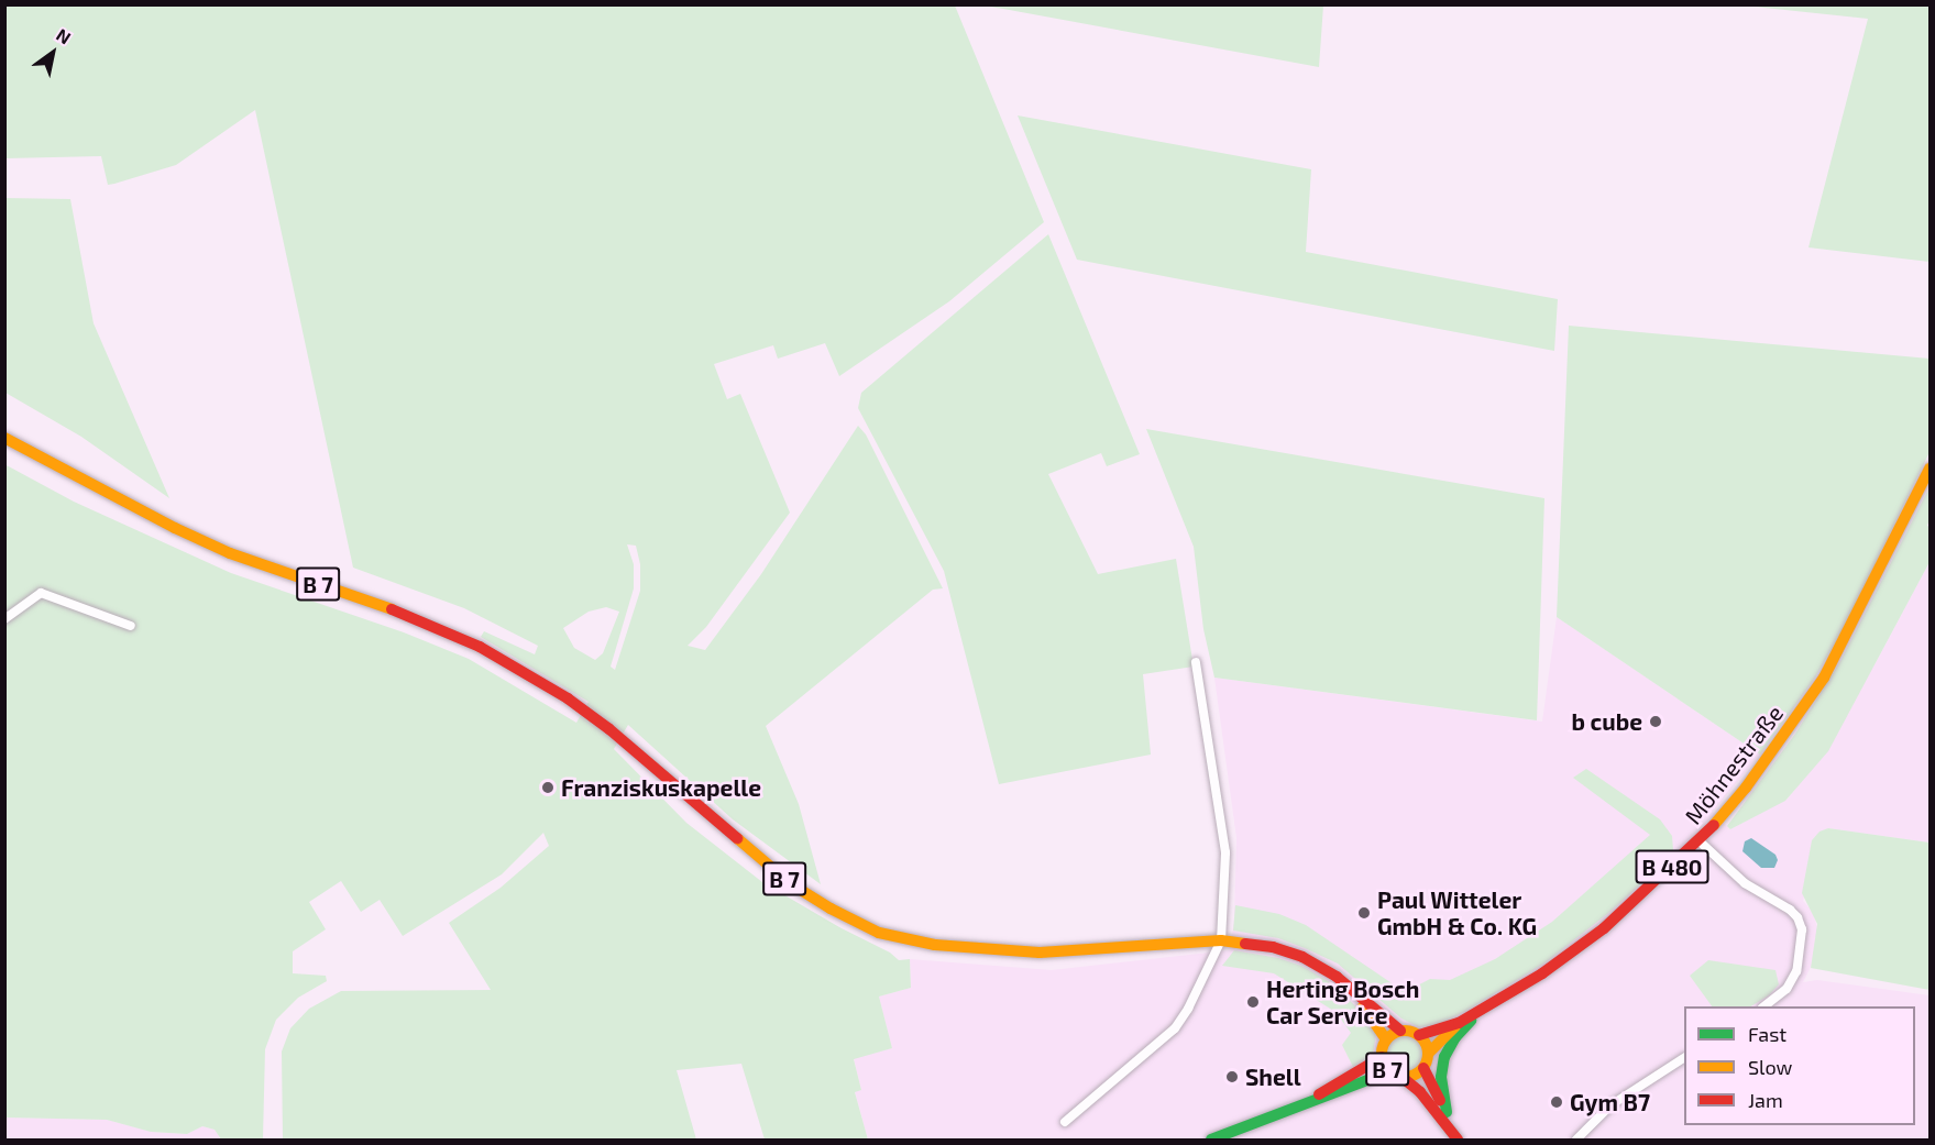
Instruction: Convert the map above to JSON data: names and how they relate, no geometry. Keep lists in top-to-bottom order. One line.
{"streets":{"main road":["B 7","Möhnestraße","B 480"]},"crossings":[["B 7","B 480"],["Möhnestraße","B 480"]],"places":["b cube","Franziskuskapelle","Paul Witteler GmbH & Co. KG","Herting Bosch Car Service","Shell","Gym B7"],"legend":["Fast","Slow","Jam"],"north":"top right"}
